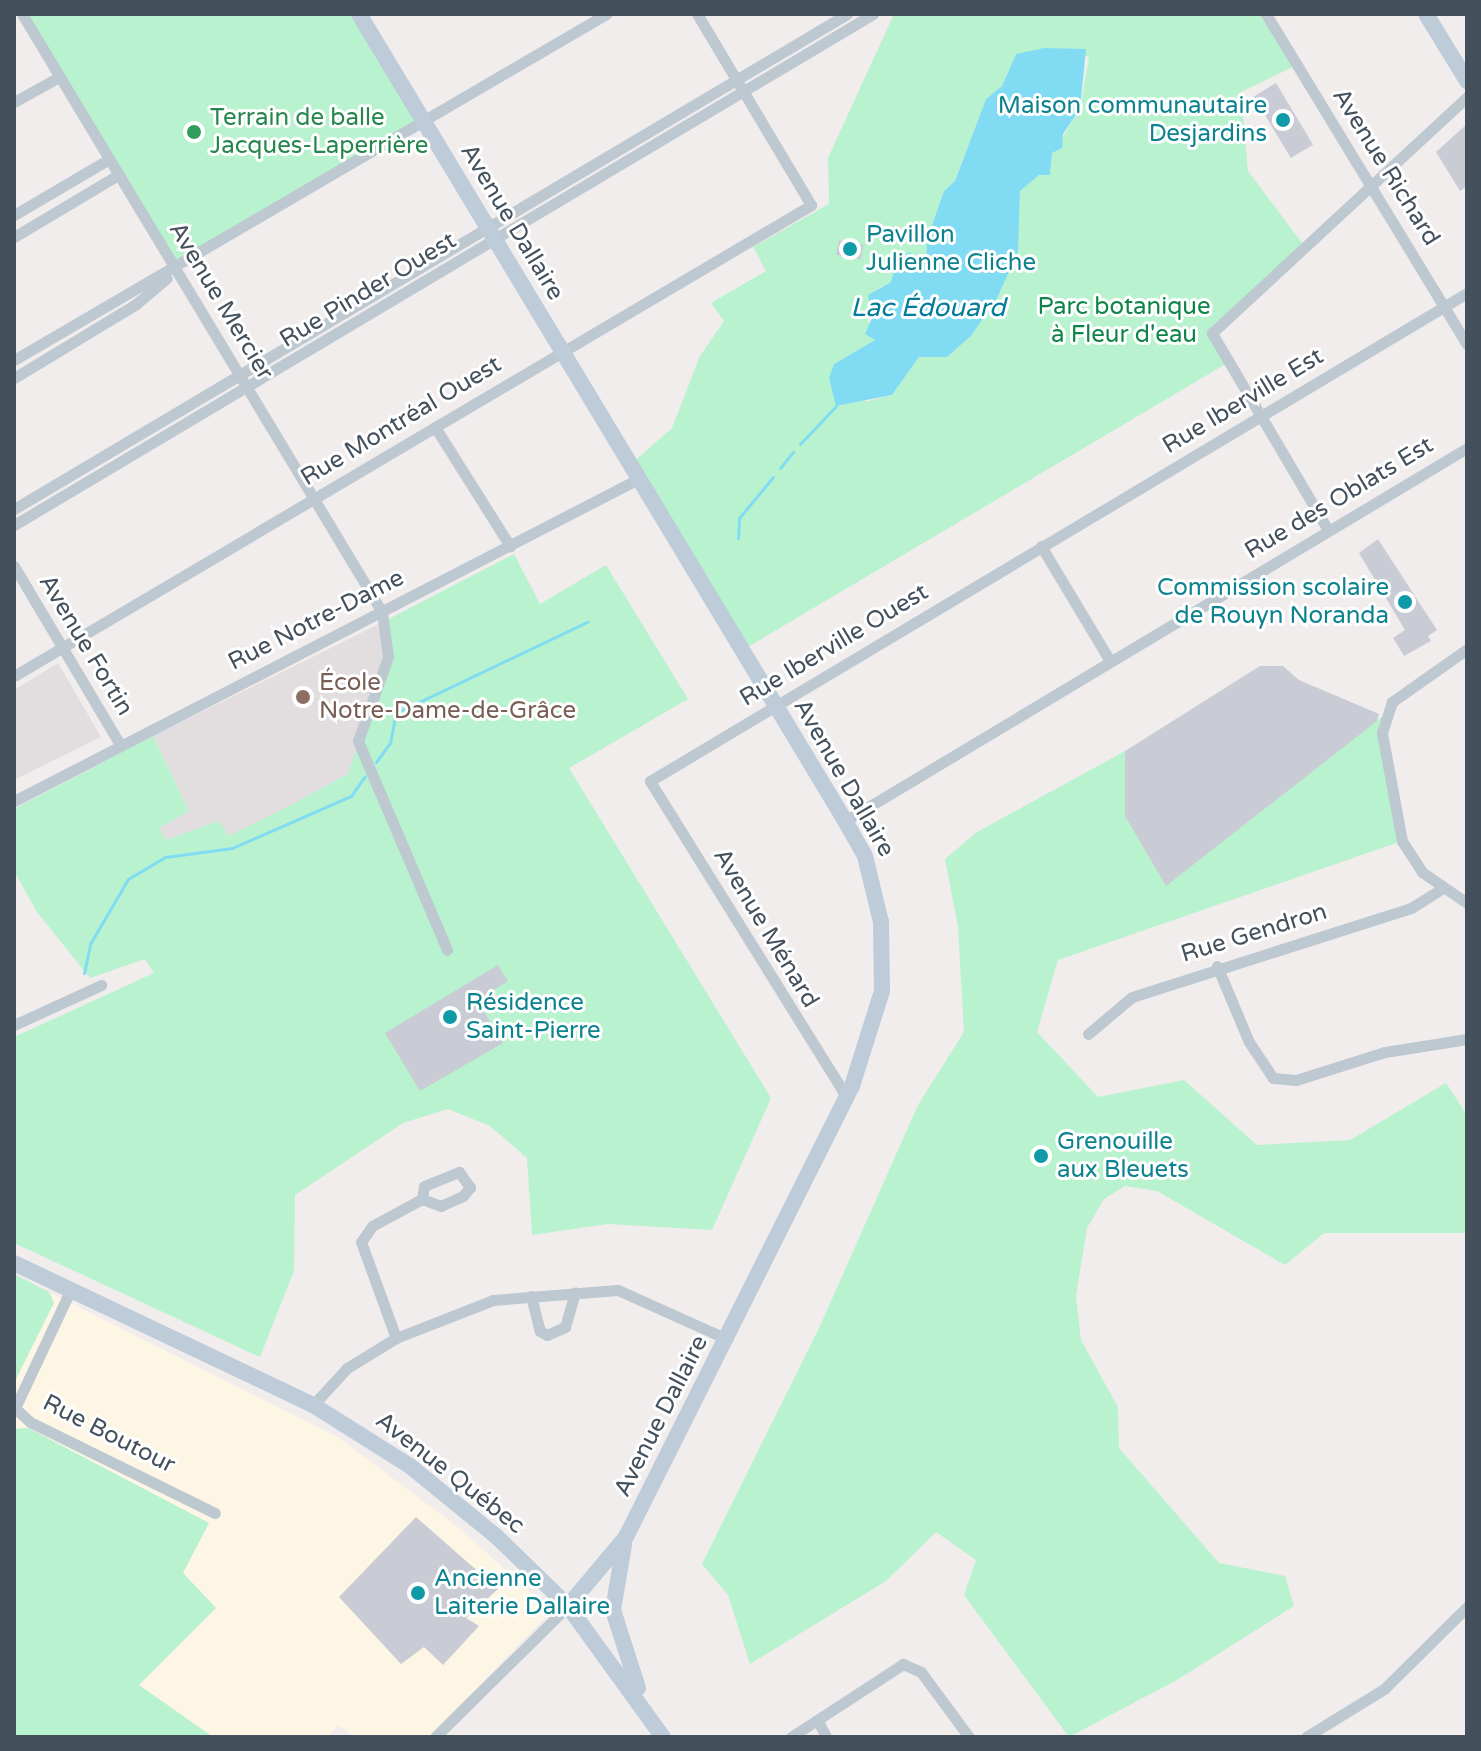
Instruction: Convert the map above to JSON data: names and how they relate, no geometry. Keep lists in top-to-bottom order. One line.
{"streets":{"street":["Avenue Richard","Avenue Dallaire","Rue Pinder Ouest","Avenue Mercier","Rue Iberville Est","Rue Montréal Ouest","Rue des Oblats Est","Rue Notre-Dame","Avenue Fortin","Rue Iberville Ouest","Avenue Ménard","Rue Gendron","Rue Boutour","Avenue Québec"]},"crossings":[["Avenue Richard","Rue Iberville Est"],["Avenue Dallaire","Rue Pinder Ouest"],["Avenue Dallaire","Rue Montréal Ouest"],["Avenue Dallaire","Rue des Oblats Est"],["Avenue Dallaire","Rue Notre-Dame"],["Avenue Dallaire","Rue Iberville Ouest"],["Avenue Dallaire","Avenue Ménard"],["Avenue Dallaire","Avenue Québec"],["Rue Pinder Ouest","Avenue Mercier"],["Rue Pinder Ouest","Rue Montréal Ouest"],["Avenue Mercier","Rue Montréal Ouest"],["Avenue Mercier","Rue Notre-Dame"],["Rue Iberville Est","Rue Iberville Ouest"],["Rue Montréal Ouest","Avenue Fortin"],["Rue Notre-Dame","Avenue Fortin"],["Rue Iberville Ouest","Avenue Ménard"],["Rue Boutour","Avenue Québec"]],"water":["Lac Édouard"],"parks":["Parc botanique à Fleur d'eau"],"places":["Maison communautaire Desjardins","Terrain de balle Jacques-Laperrière","Pavillon Julienne Cliche","Commission scolaire de Rouyn Noranda","École Notre-Dame-de-Grâce","Résidence Saint-Pierre","Grenouille aux Bleuets","Ancienne Laiterie Dallaire"]}
